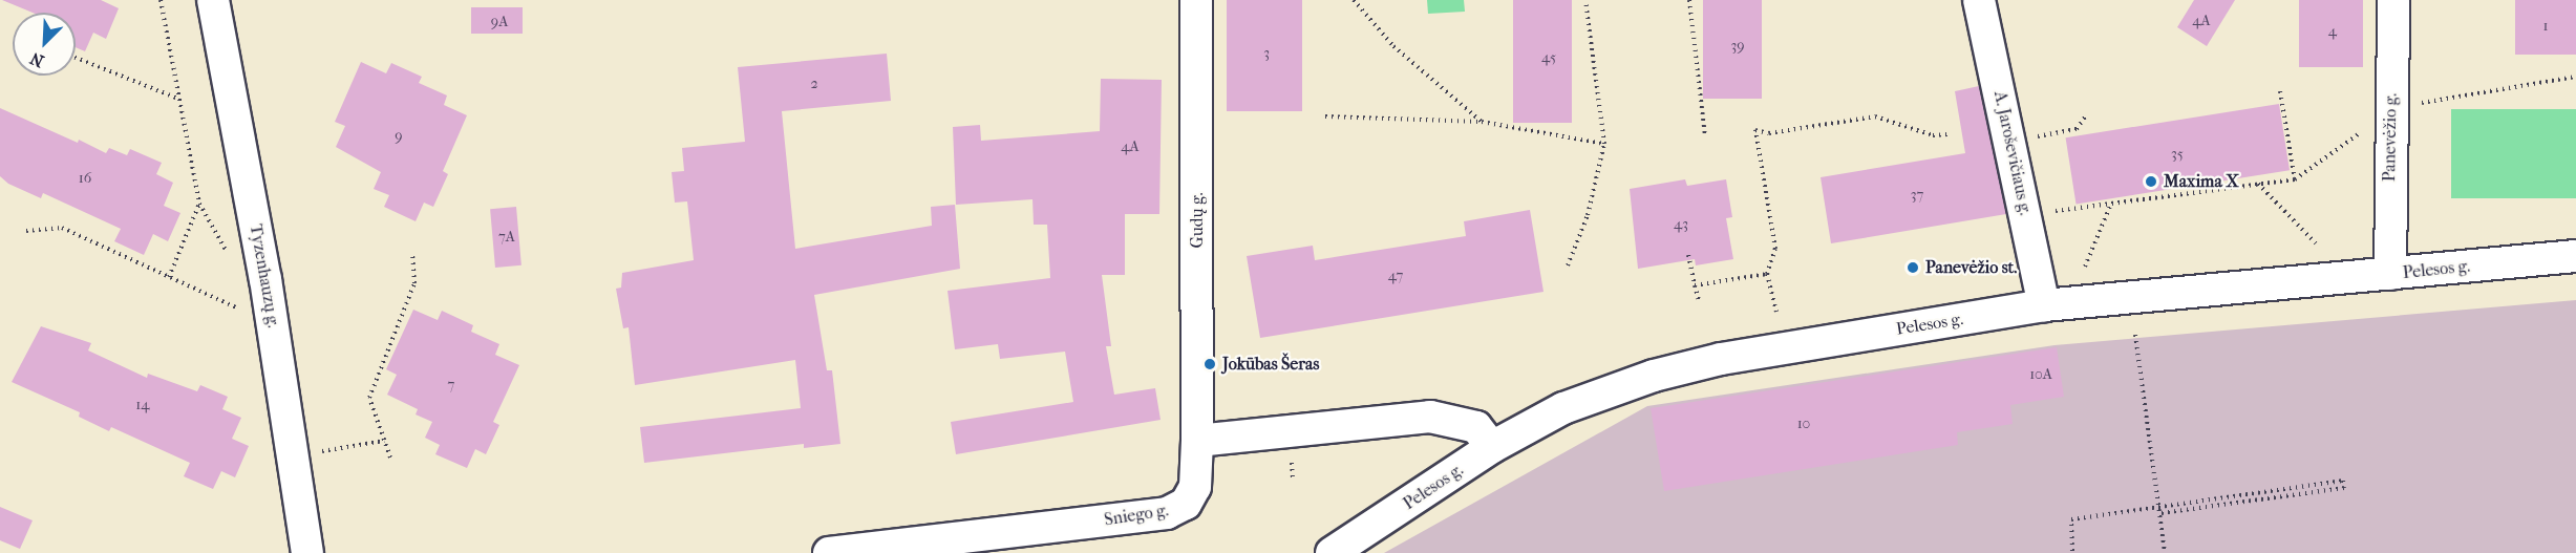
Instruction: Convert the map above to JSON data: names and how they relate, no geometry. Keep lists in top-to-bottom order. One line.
{"streets":{"street":["Panevėžio g.","A. Jaroševičiaus g.","Gudų g.","Pelesos g.","Tyzenhauzų g.","Sniego g."]},"crossings":[["Panevėžio g.","Pelesos g."],["A. Jaroševičiaus g.","Pelesos g."],["Gudų g.","Sniego g."]],"places":["Maxima X","Panevėžio st.","Jokūbas Šeras"],"house_numbers":["4A","9A","1","4","39","3","45","2","9","4A","35","16","37","43","7A","47","10A","7","14","10"],"north":"bottom left"}
